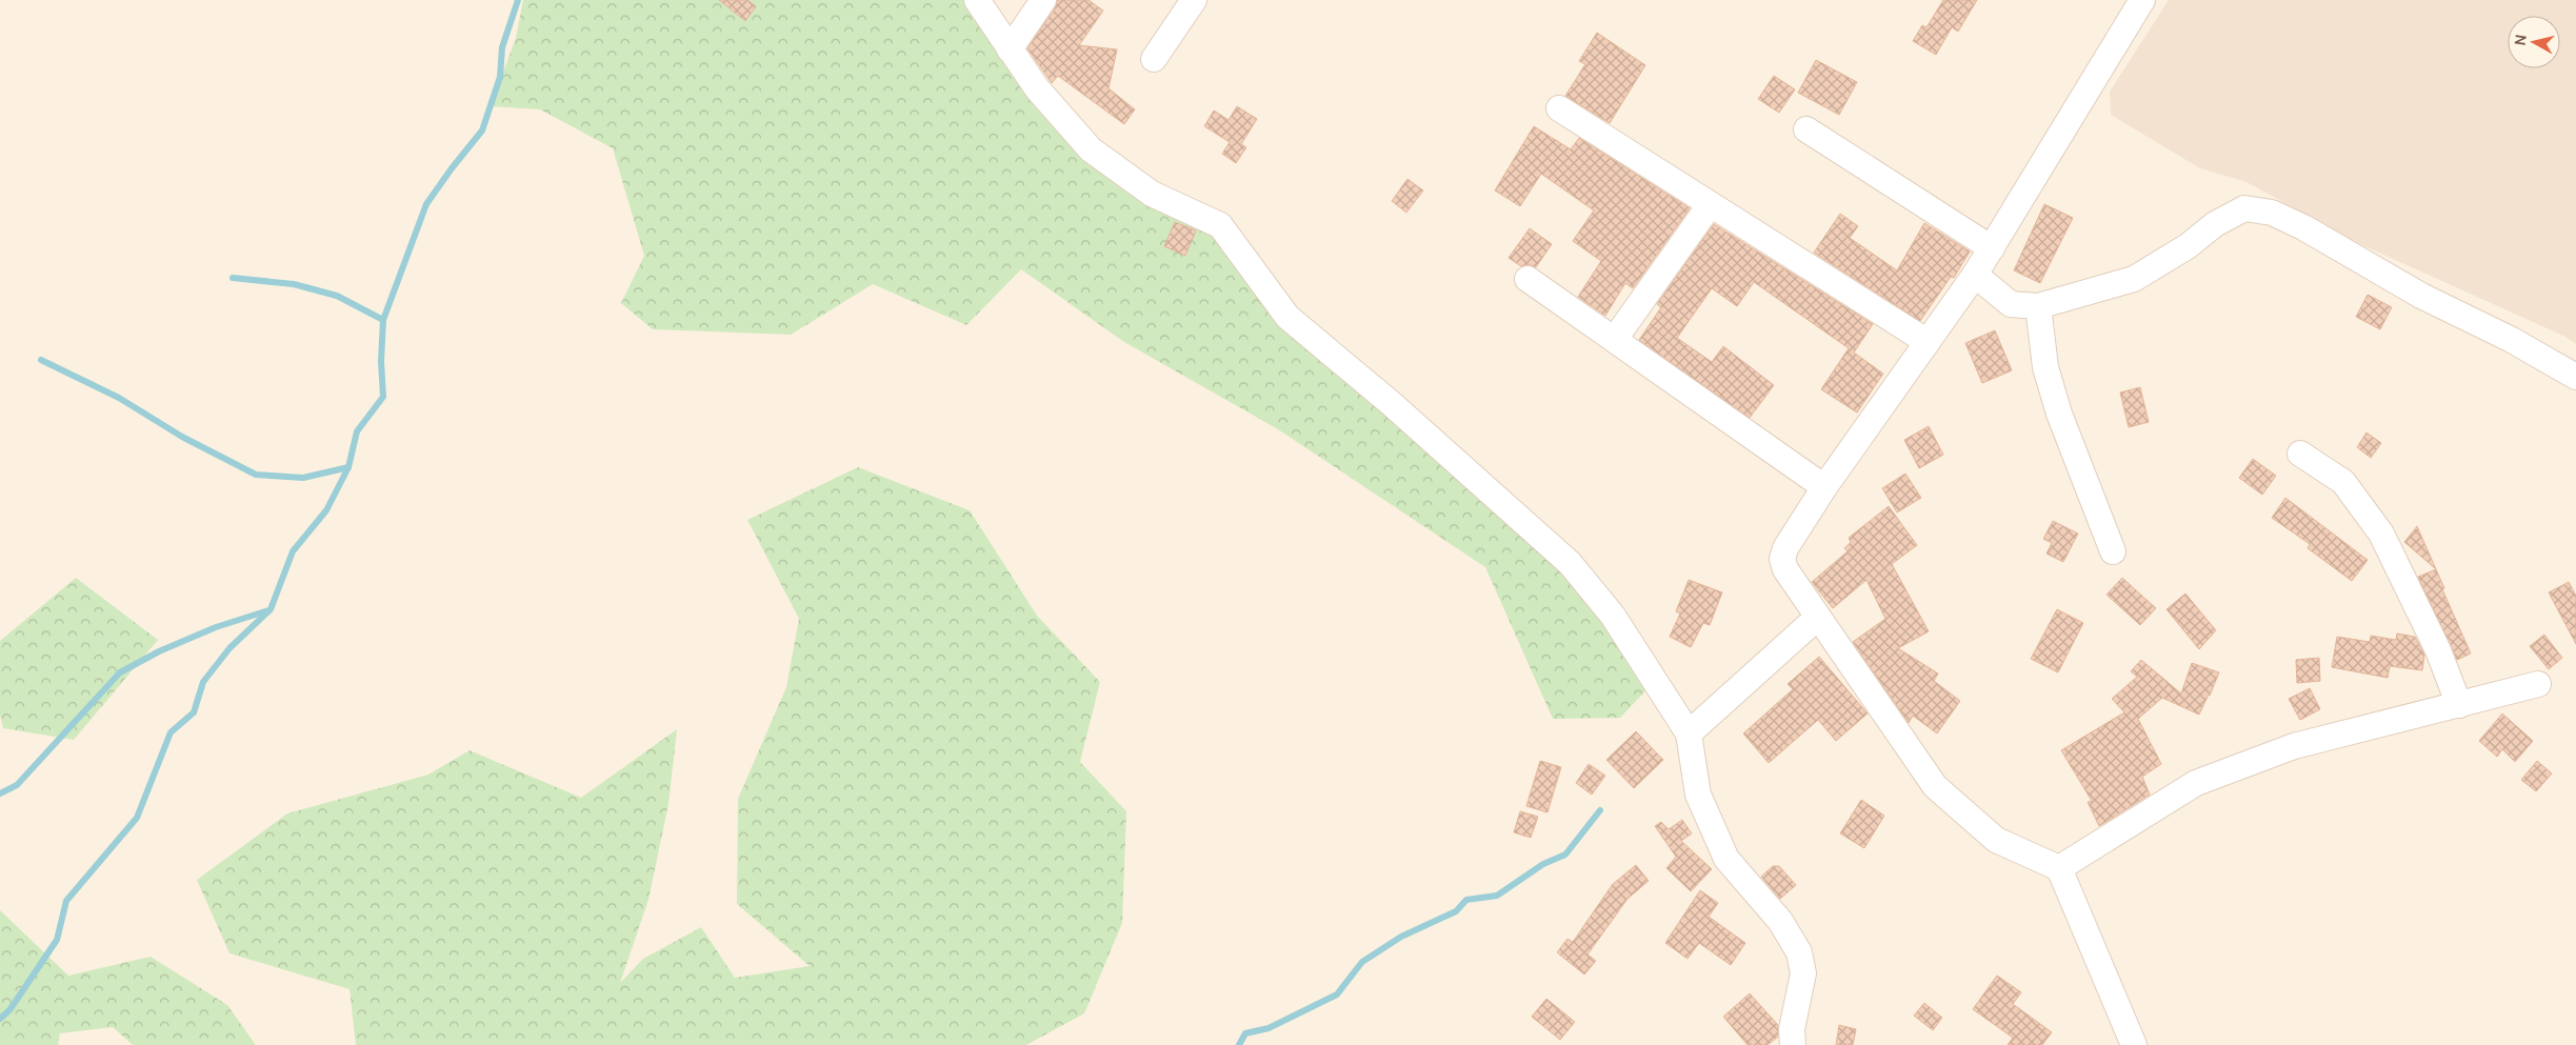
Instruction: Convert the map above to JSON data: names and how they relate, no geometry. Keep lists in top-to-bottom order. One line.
{"north":"left"}
